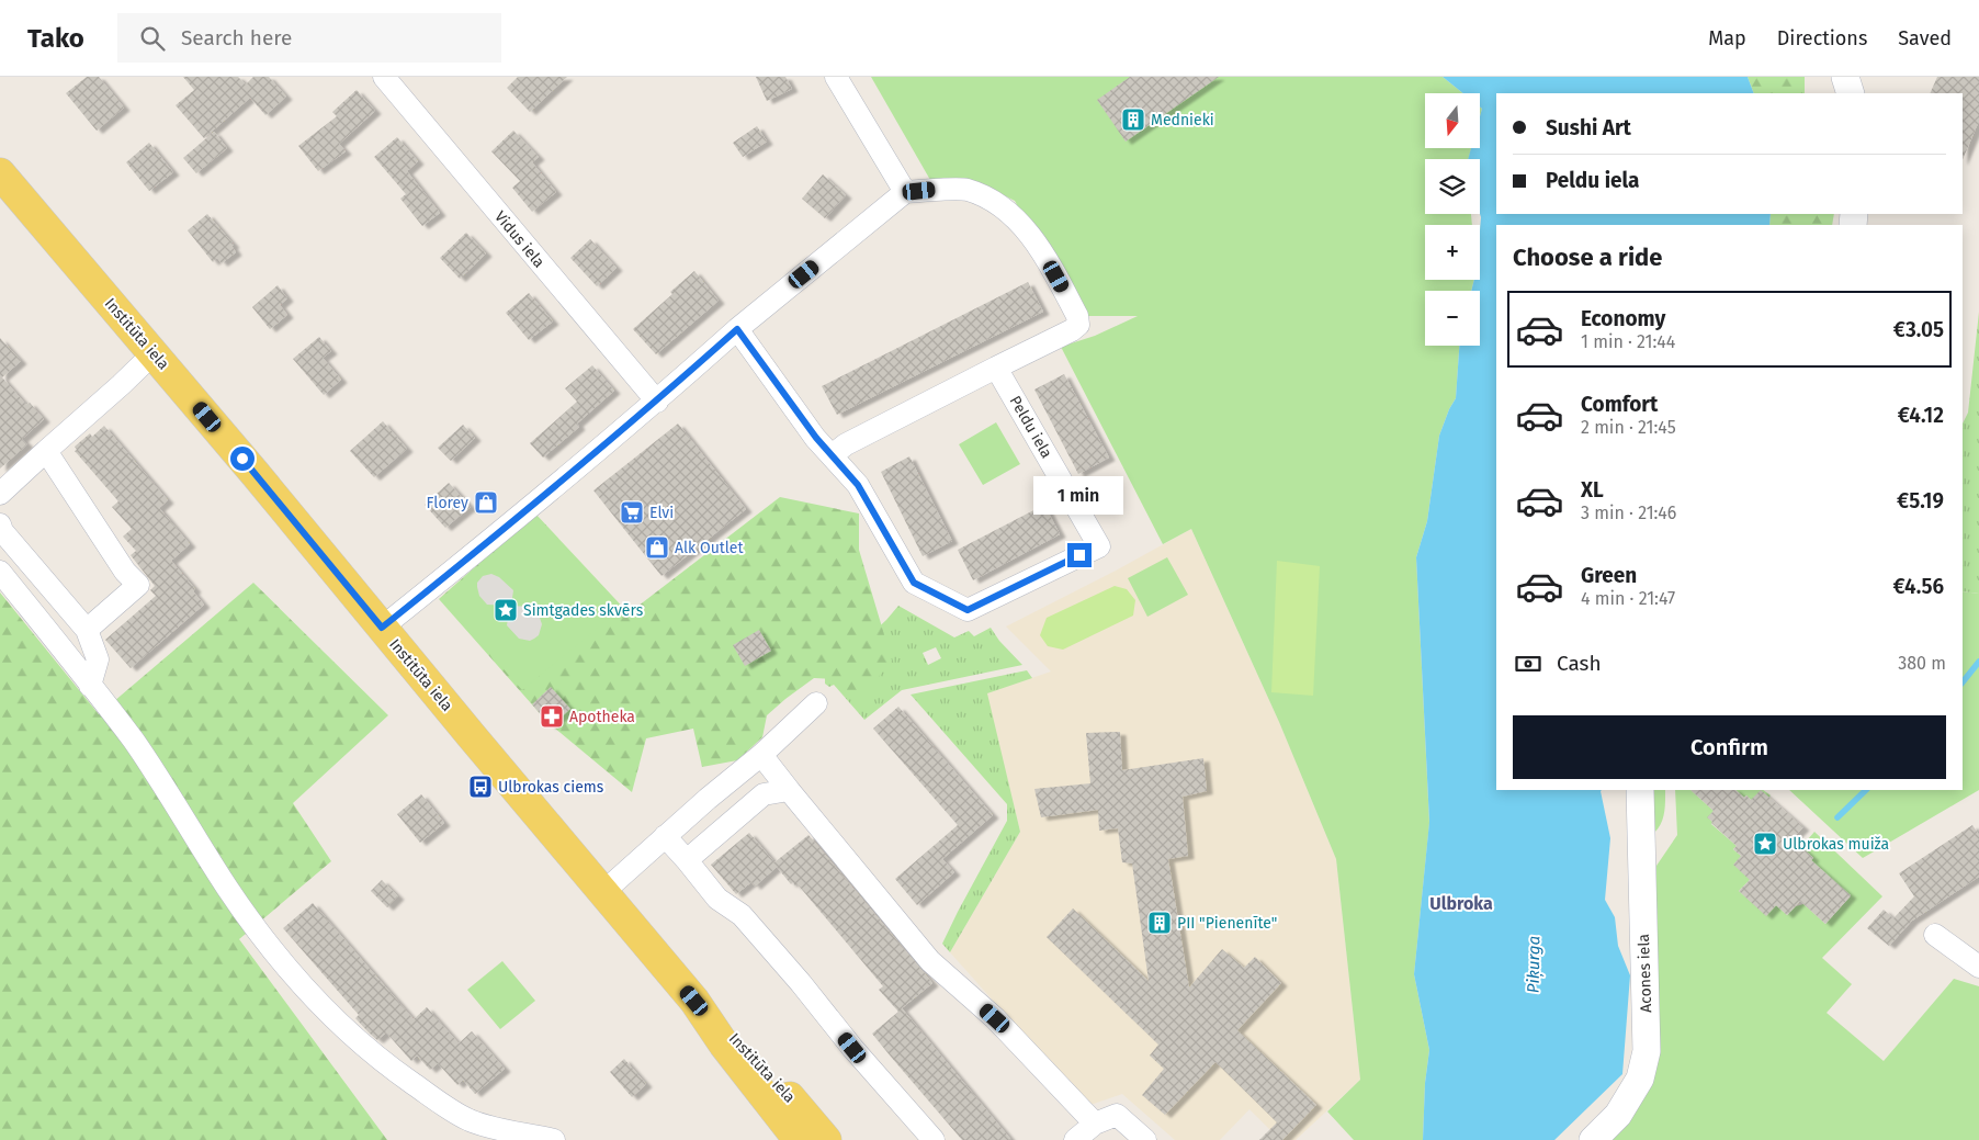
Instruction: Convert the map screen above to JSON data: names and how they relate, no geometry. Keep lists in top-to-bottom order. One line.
{"streets":{"main road":["Institūta iela"],"street":["Vidus iela","Peldu iela","Acones iela"]},"districts":["Ulbroka"],"water":["Piķurga"],"places":{"building":["Mednieki","PII \"Pienenīte\""],"shop":["Florey","Alk Outlet"],"supermarket":["Elvi"],"place":["Simtgades skvērs","Ulbrokas muiža"],"pharmacy":["Apotheka"],"bus stop":["Ulbrokas ciems"]},"north":"bottom","page":{"header":"Tako","search":"Search here","nav":["Map","Directions","Saved"],"map_buttons":["+","−"],"banner":["Sushi Art","Peldu iela"],"heading":"Choose a ride","list":[{"name":"Economy","note":"1 min · 21:44","value":"€3.05"},{"name":"Comfort","note":"2 min · 21:45","value":"€4.12"},{"name":"XL","note":"3 min · 21:46","value":"€5.19"},{"name":"Green","note":"4 min · 21:47","value":"€4.56"}],"bubble":"1 min","pay":["Cash","380 m"],"buttons":"Confirm"}}
